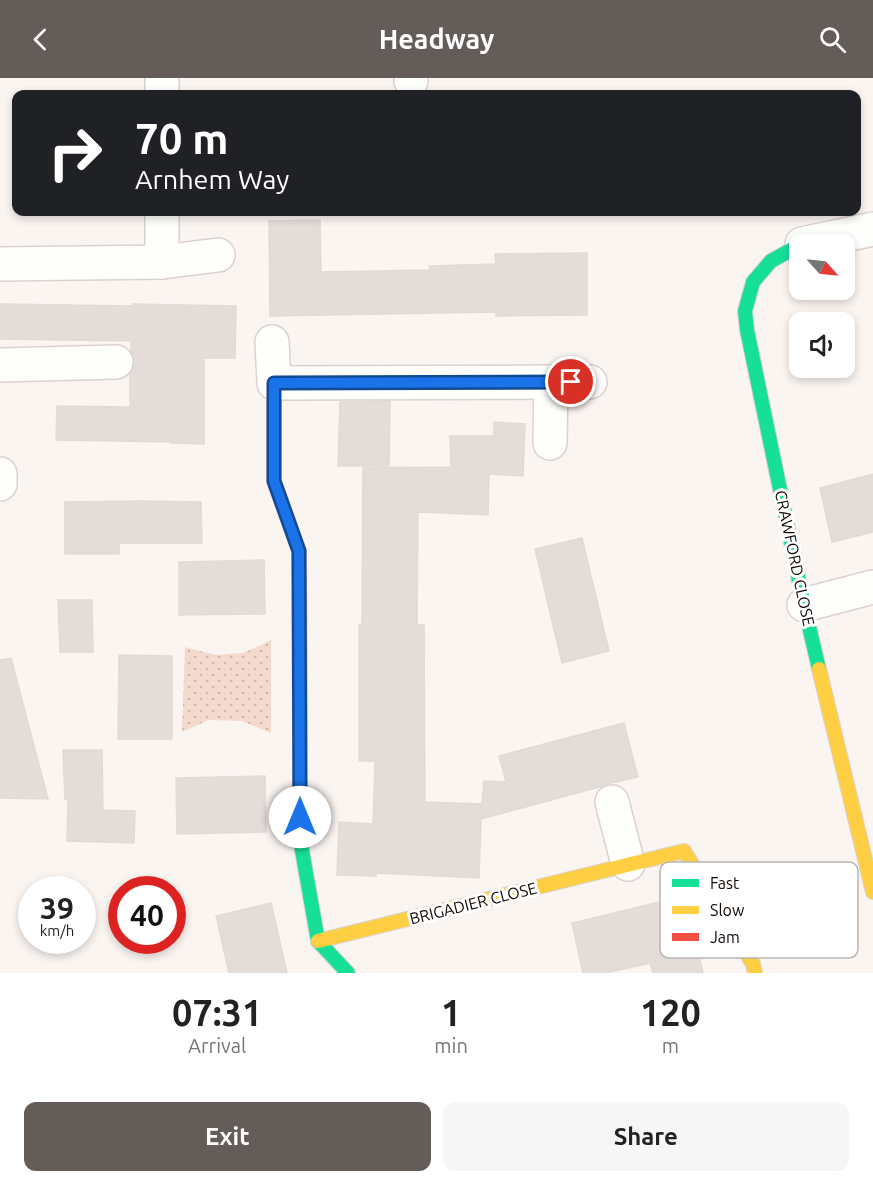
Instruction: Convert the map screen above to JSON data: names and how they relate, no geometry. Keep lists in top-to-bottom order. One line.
{"streets":{"street":["CRAWFORD CLOSE","BRIGADIER CLOSE"]},"legend":["Fast","Slow","Jam"],"north":"bottom right","page":{"header":"Headway","turn":["70 m","Arnhem Way"],"speed":"39 km/h","limit":"40","eta":["07:31","Arrival","1","min","120","m"],"buttons":["Exit","Share"]}}
